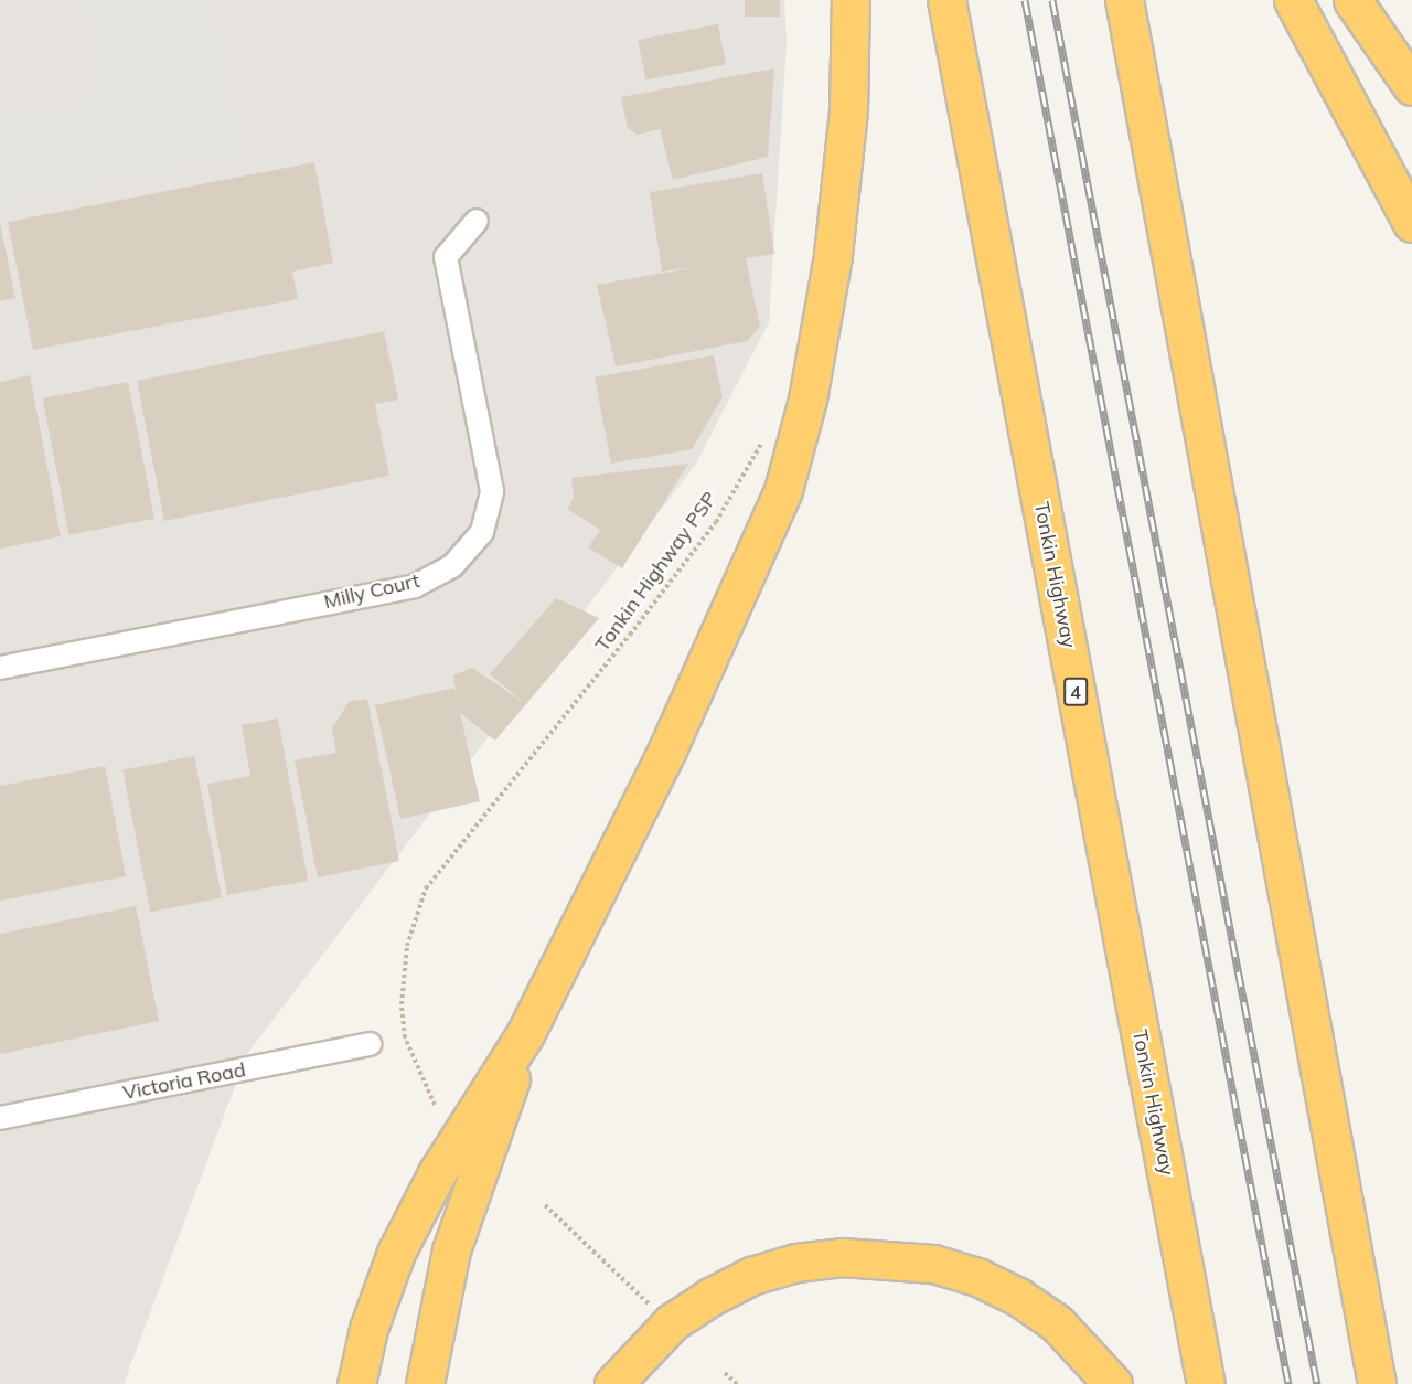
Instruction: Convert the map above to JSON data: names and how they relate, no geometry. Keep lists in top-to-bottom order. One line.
{"streets":{"highway":["Tonkin Highway","4"],"street":["Milly Court","Victoria Road"],"path":["Tonkin Highway PSP"]}}
